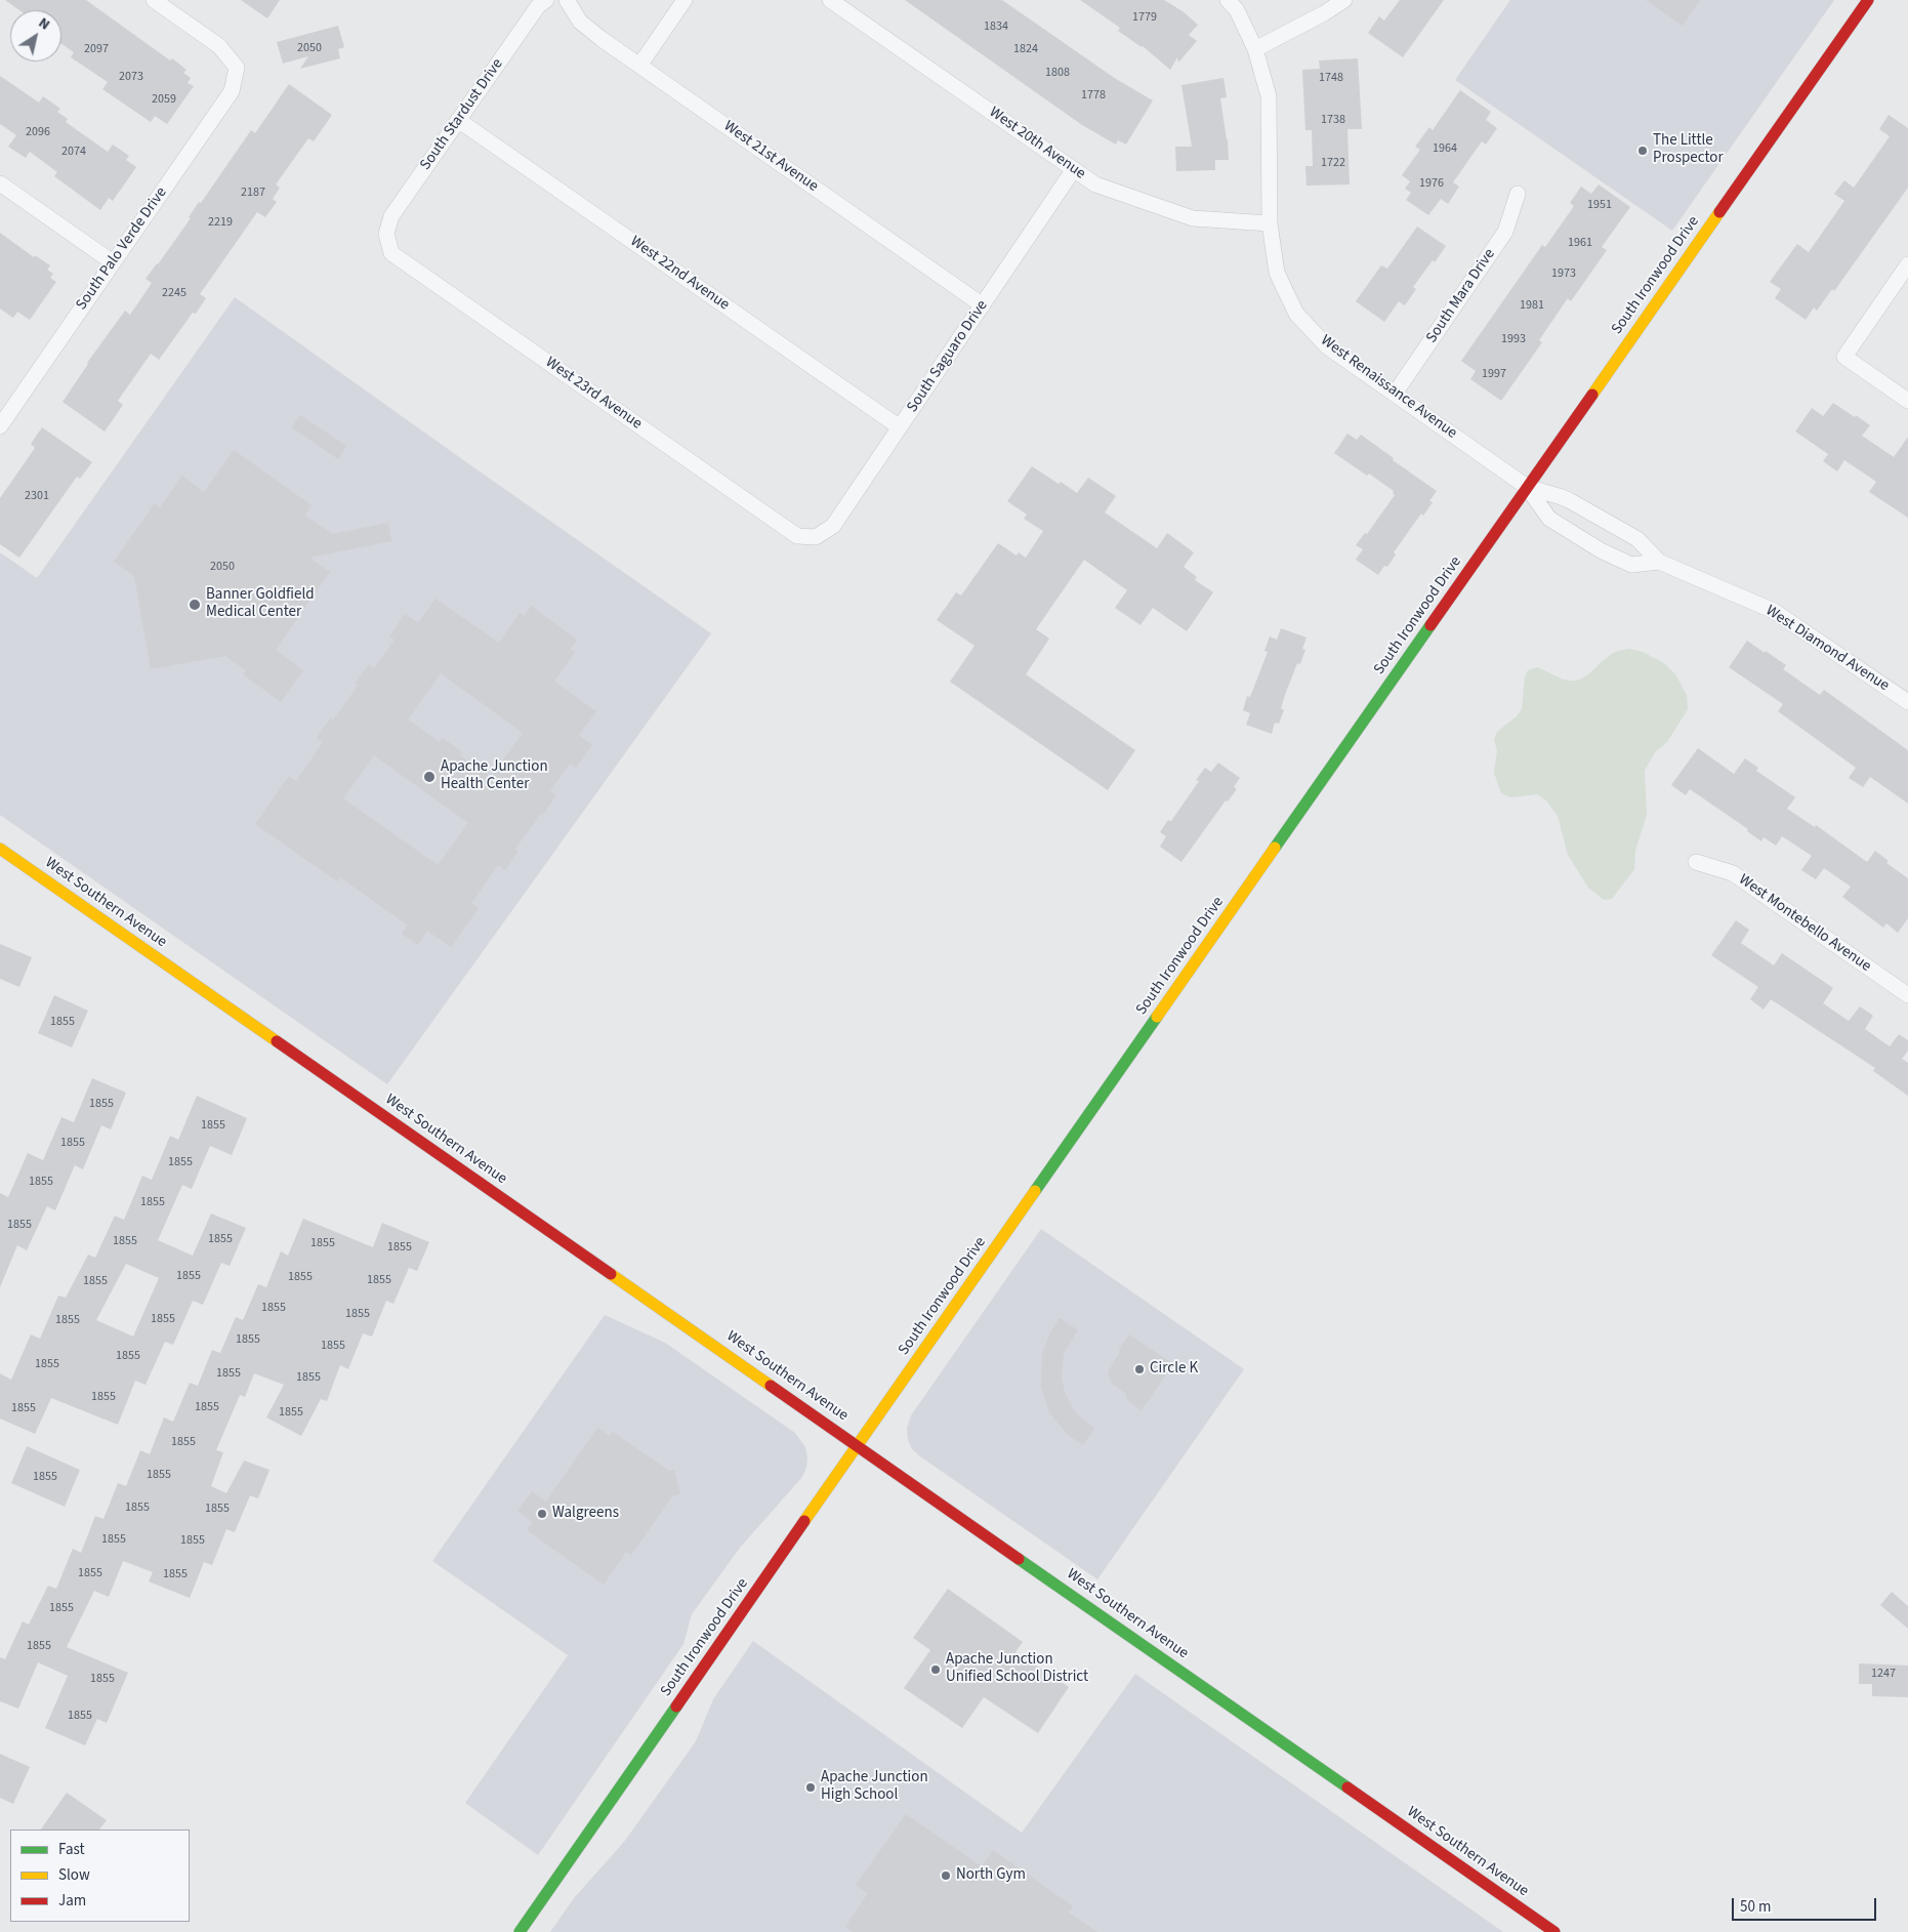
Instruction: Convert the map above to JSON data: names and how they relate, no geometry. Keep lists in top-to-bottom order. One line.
{"streets":{"main road":["South Ironwood Drive","West Southern Avenue"],"street":["South Stardust Drive","West 20th Avenue","West 21st Avenue","South Palo Verde Drive","West 22nd Avenue","South Mara Drive","South Saguaro Drive","West Renaissance Avenue","West 23rd Avenue","West Diamond Avenue","West Montebello Avenue"]},"crossings":[["South Stardust Drive","West 22nd Avenue"],["South Stardust Drive","West 23rd Avenue"],["West 20th Avenue","South Saguaro Drive"],["West 20th Avenue","West Renaissance Avenue"],["West 21st Avenue","South Saguaro Drive"],["West 22nd Avenue","South Saguaro Drive"],["South Ironwood Drive","West Renaissance Avenue"],["South Ironwood Drive","West Diamond Avenue"],["South Ironwood Drive","West Southern Avenue"],["South Mara Drive","West Renaissance Avenue"],["South Saguaro Drive","West 23rd Avenue"],["West Renaissance Avenue","West Diamond Avenue"]],"places":["The Little Prospector","Banner Goldfield Medical Center","Apache Junction Health Center","Circle K","Walgreens","Apache Junction Unified School District","Apache Junction High School","North Gym"],"house_numbers":["1779","1834","2050","2097","1824","1808","2073","1748","1778","2059","1738","2096","1964","2074","1722","1976","2187","1951","2219","1961","1973","2245","1981","1993","1997","2301","2050","1855","1855","1855","1855","1855","1855","1855","1855","1855","1855","1855","1855","1855","1855","1855","1855","1855","1855","1855","1855","1855","1855","1855","1855","1855","1855","1855","1855","1855","1855","1855","1855","1855","1855","1855","1855","1855","1855","1855","1855","1855","1247","1855","1855"],"legend":["Fast","Slow","Jam"],"scale_bar":"50 m","north":"top right"}
